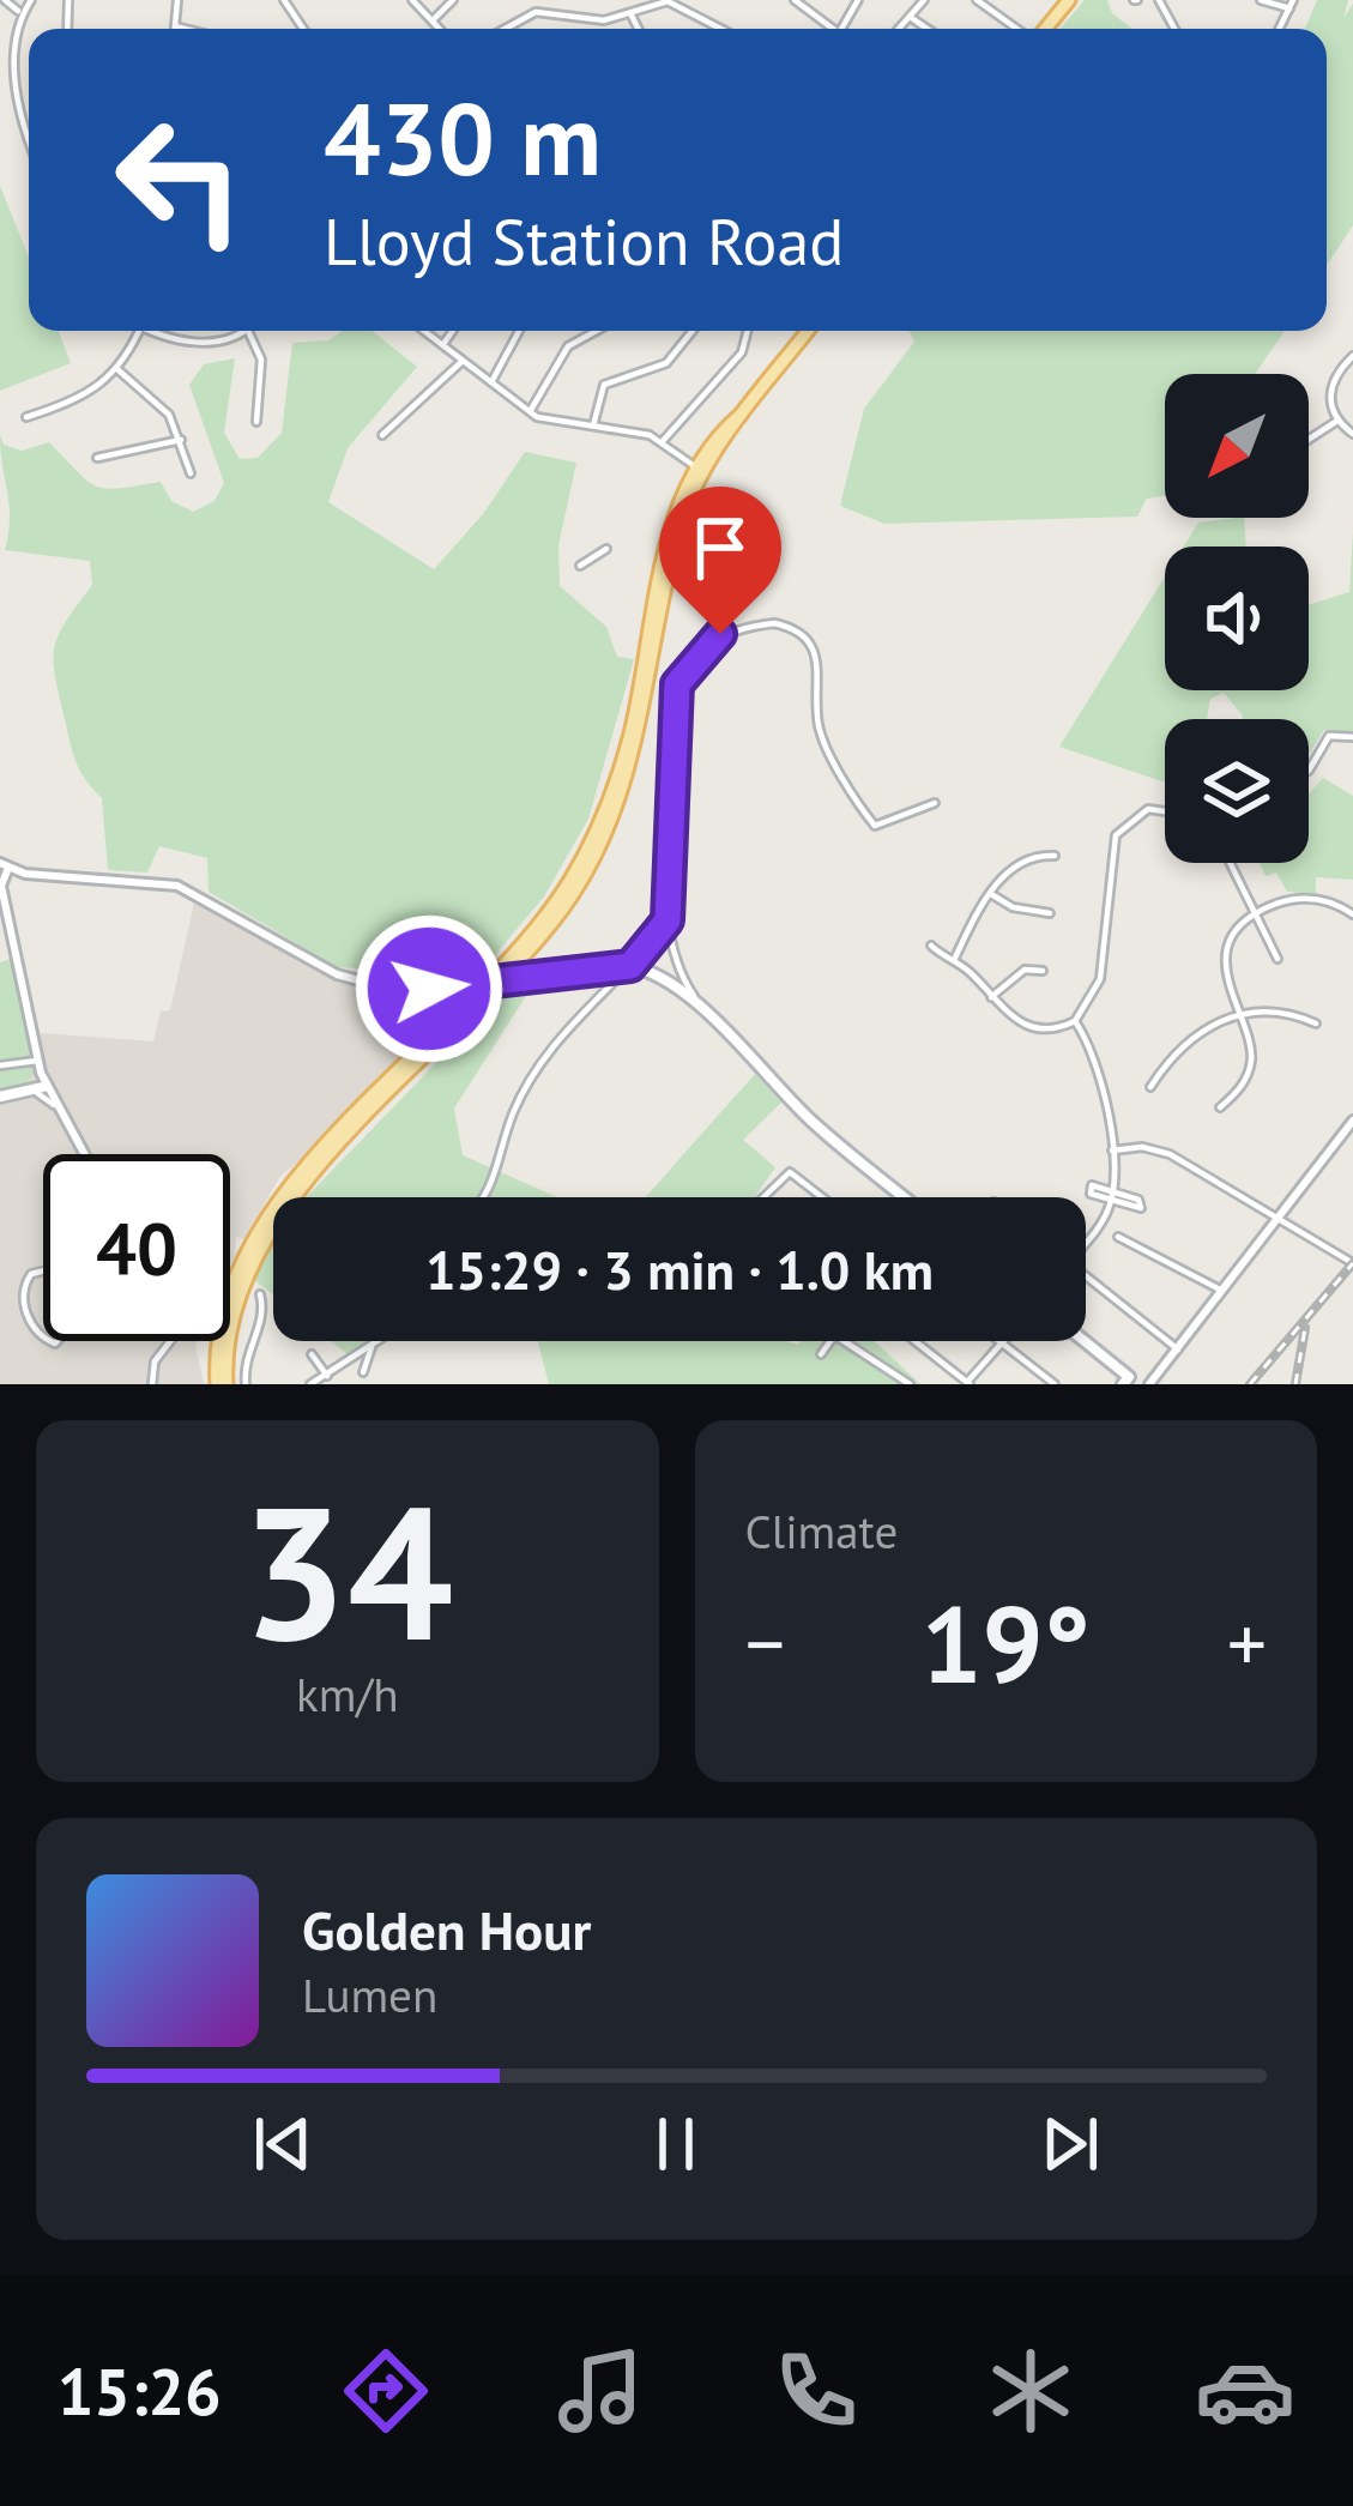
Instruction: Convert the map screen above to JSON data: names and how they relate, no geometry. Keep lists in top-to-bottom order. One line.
{"north":"bottom left","page":{"turn":["430 m","Lloyd Station Road"],"limit":"40","trip":"15:29 · 3 min · 1.0 km","tile":[["34","km/h"],"Climate"],"heat":["−","19°","+"],"song":["Golden Hour","Lumen"],"tabs":"15:26"}}
